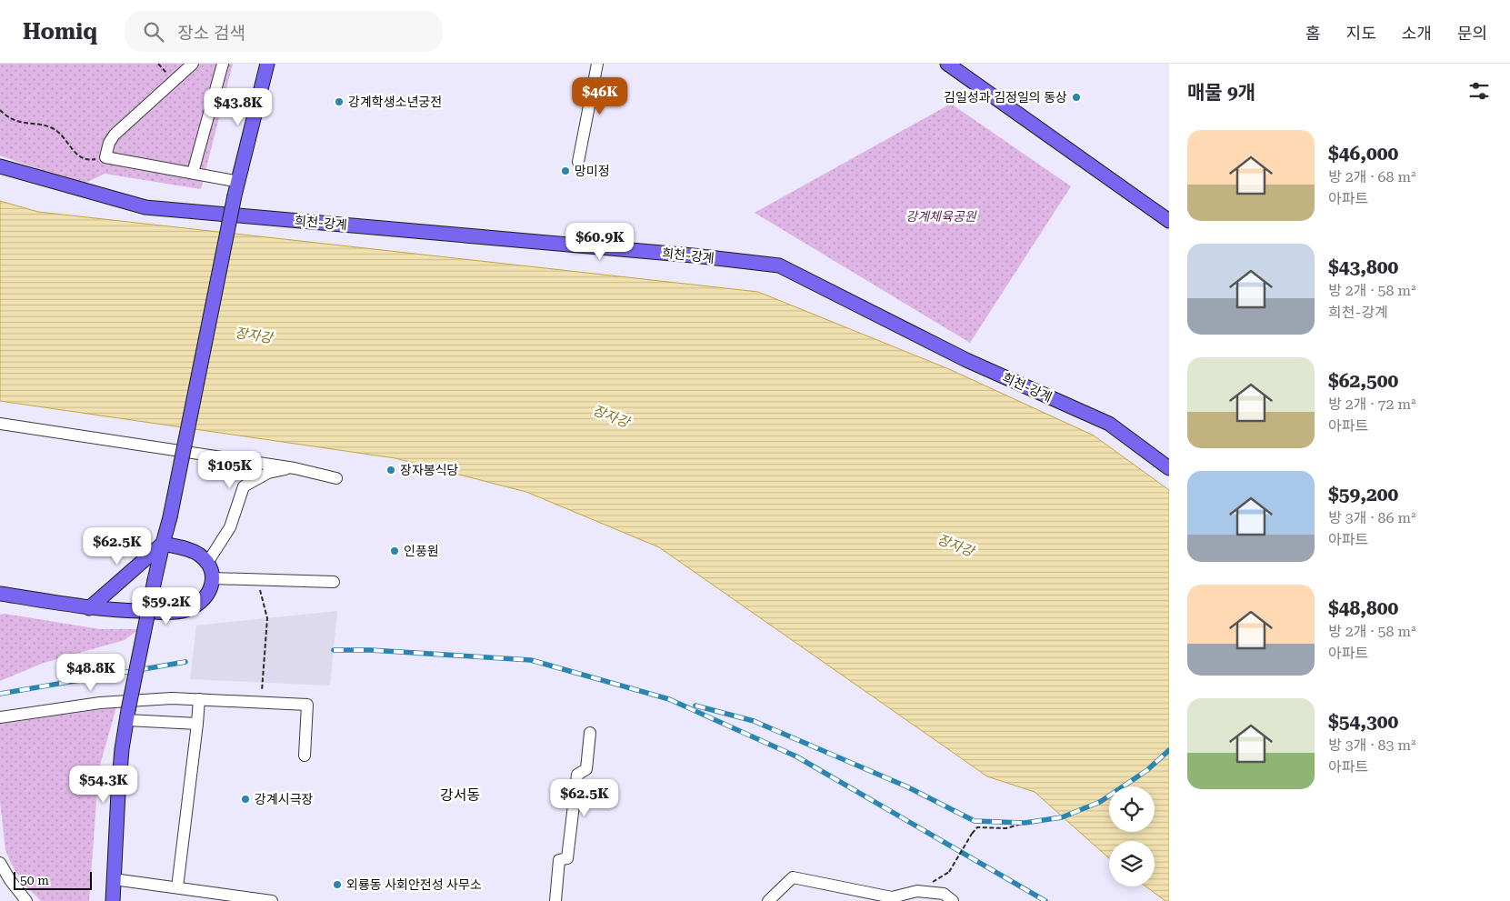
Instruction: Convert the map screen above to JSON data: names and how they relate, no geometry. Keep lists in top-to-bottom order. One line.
{"streets":{"main road":["희천-강계"]},"districts":["강서동"],"water":["장자강"],"parks":["강계체육공원"],"places":["김일성과 김정일의 동상","강계학생소년궁전","망미정","장자봉식당","인풍원","강계시극장","외룡동 사회안전성 사무소"],"scale_bar":"50 m","page":{"header":"Homiq","search":"장소 검색","nav":["홈","지도","소개","문의"],"heading":"매물 9개","price":["$46K","$43.8K","$60.9K","$105K","$62.5K","$59.2K","$48.8K","$54.3K","$62.5K"],"list":[{"name":"$46,000","note":"방 2개 · 68 m² · 아파트"},{"name":"$43,800","note":"방 2개 · 58 m² · 희천-강계"},{"name":"$62,500","note":"방 2개 · 72 m² · 아파트"},{"name":"$59,200","note":"방 3개 · 86 m² · 아파트"},{"name":"$48,800","note":"방 2개 · 58 m² · 아파트"},{"name":"$54,300","note":"방 3개 · 83 m² · 아파트"}],"scale":"50 m"}}
